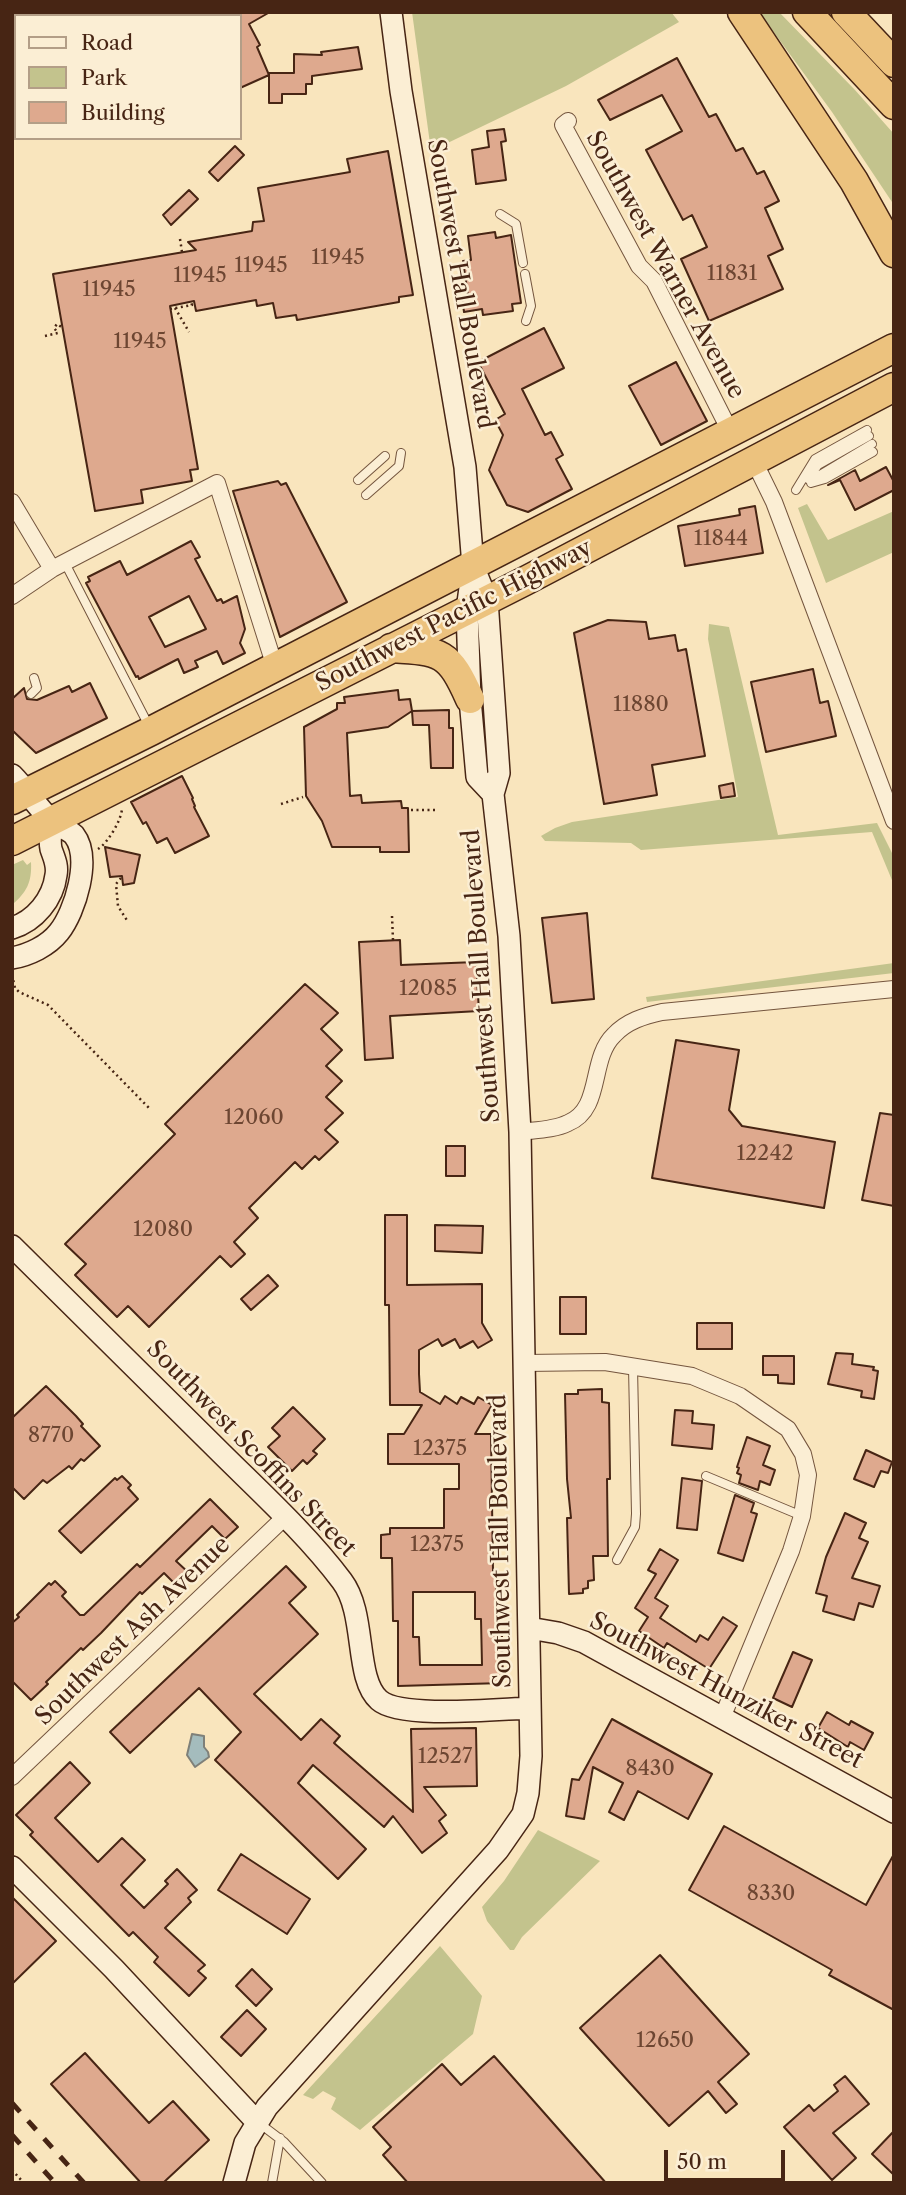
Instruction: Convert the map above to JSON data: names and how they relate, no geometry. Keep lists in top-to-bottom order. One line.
{"streets":{"highway":["Southwest Pacific Highway"],"main road":["Southwest Hall Boulevard","Southwest Scoffins Street","Southwest Hunziker Street"],"street":["Southwest Warner Avenue","Southwest Ash Avenue"]},"crossings":[["Southwest Warner Avenue","Southwest Pacific Highway"],["Southwest Hall Boulevard","Southwest Pacific Highway"],["Southwest Hall Boulevard","Southwest Scoffins Street"],["Southwest Hall Boulevard","Southwest Hunziker Street"],["Southwest Scoffins Street","Southwest Ash Avenue"]],"house_numbers":["11945","11945","11831","11945","11945","11945","11844","11880","12085","12060","12242","12080","8770","12375","12375","12527","8430","8330","12650"],"legend":["Road","Park","Building"],"scale_bar":"50 m"}
